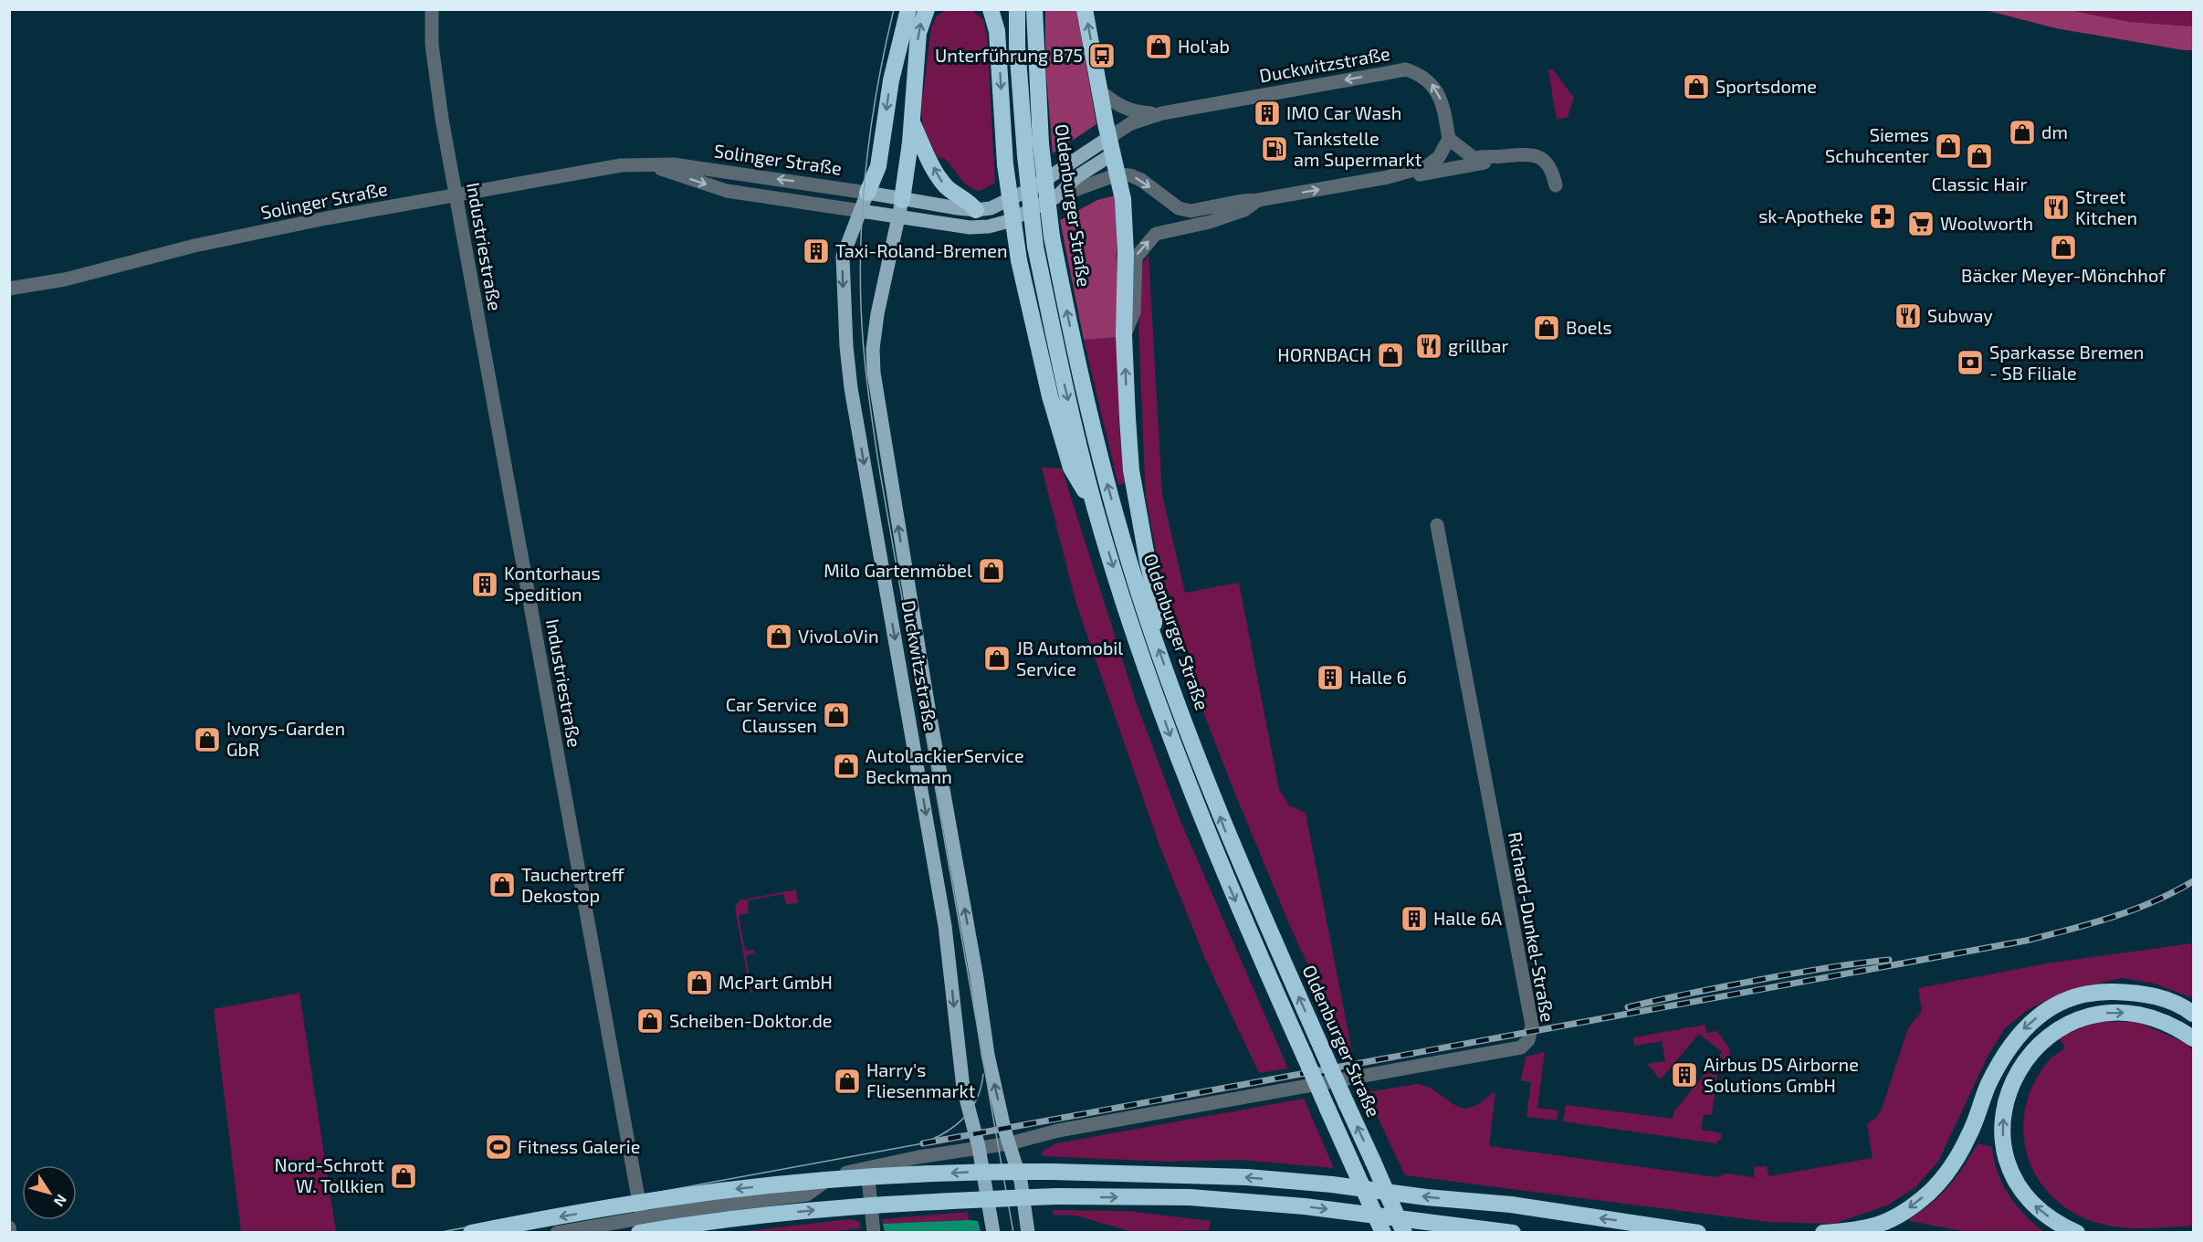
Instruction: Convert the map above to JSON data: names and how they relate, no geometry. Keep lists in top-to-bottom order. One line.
{"streets":{"highway":["Oldenburger Straße"],"main road":["Duckwitzstraße","Solinger Straße"],"street":["Industriestraße","Richard-Dunkel-Straße"]},"crossings":[["Duckwitzstraße","Solinger Straße"],["Duckwitzstraße","Richard-Dunkel-Straße"],["Solinger Straße","Industriestraße"]],"places":{"shop":["Hol'ab","Sportsdome","dm","Siemes Schuhcenter","Classic Hair","Bäcker Meyer-Mönchhof","Boels","HORNBACH","Milo Gartenmöbel","VivoLoVin","JB Automobil Service","Car Service Claussen","Ivorys-Garden GbR","AutoLackierService Beckmann","Tauchertreff Dekostop","McPart GmbH","Scheiben-Doktor.de","Harry's Fliesenmarkt","Nord-Schrott W. Tollkien"],"bus stop":["Unterführung B75"],"building":["IMO Car Wash","Taxi-Roland-Bremen","Kontorhaus Spedition","Halle 6","Halle 6A","Airbus DS Airborne Solutions GmbH"],"fuel station":["Tankstelle am Supermarkt"],"restaurant":["Street Kitchen","Subway","grillbar"],"pharmacy":["sk-Apotheke"],"supermarket":["Woolworth"],"bank":["Sparkasse Bremen - SB Filiale"],"sports":["Fitness Galerie"]},"north":"bottom right"}
